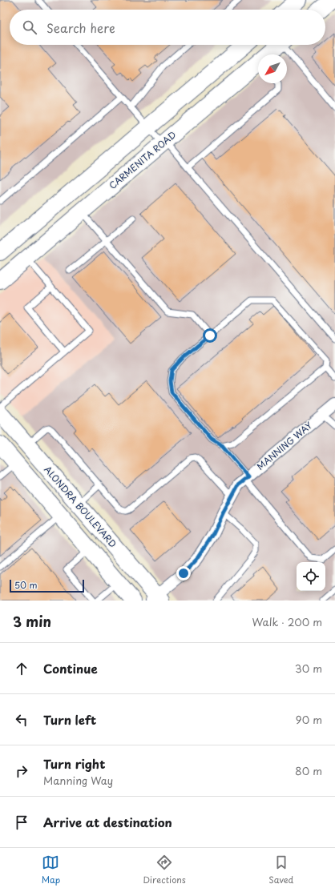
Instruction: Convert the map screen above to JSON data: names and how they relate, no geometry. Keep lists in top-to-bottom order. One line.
{"streets":{"main road":["CARMENITA ROAD","ALONDRA BOULEVARD"],"street":["MANNING WAY"]},"crossings":[["MANNING WAY","ALONDRA BOULEVARD"]],"scale_bar":"50 m","north":"bottom left","page":{"search":"Search here","scale":"50 m","heading":["3 min","Walk · 200 m"],"list":[["Continue","30 m"],["Turn left","90 m"],["Turn right","Manning Way","80 m"],"Arrive at destination"],"nav":["Map","Directions","Saved"]}}
